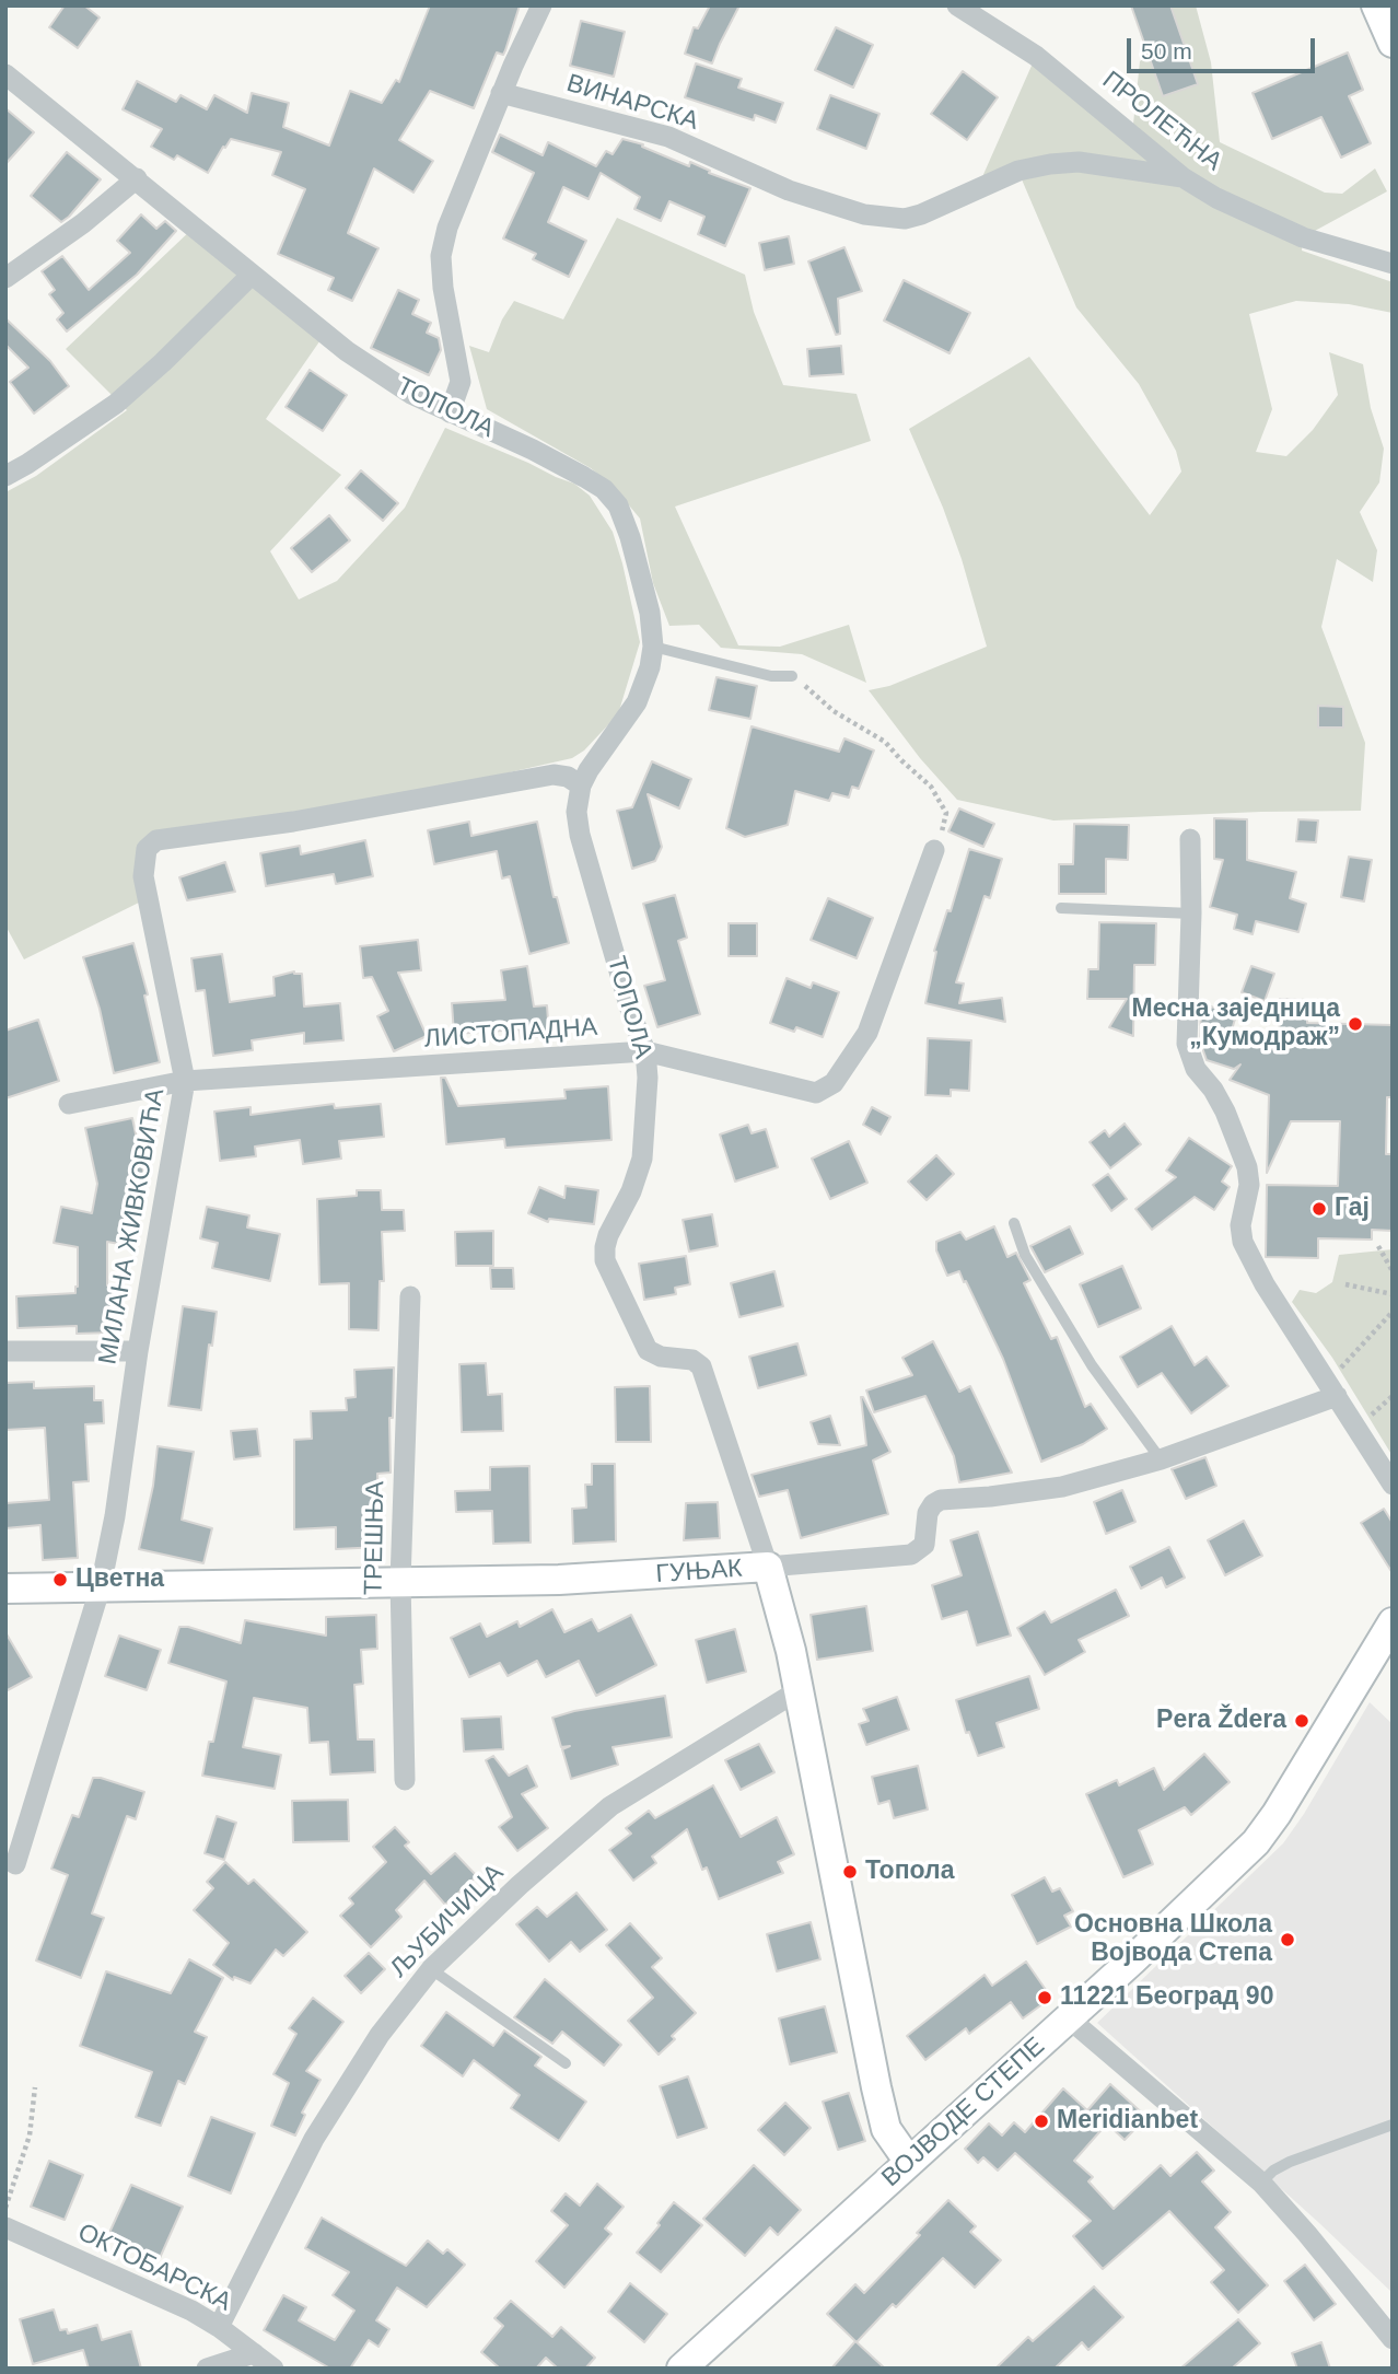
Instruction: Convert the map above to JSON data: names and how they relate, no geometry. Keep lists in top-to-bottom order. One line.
{"streets":{"street":["ВИНАРСКА","ПРОЛЕЋНА","ТОПОЛА","ЛИСТОПАДНА","МИЛАНА ЖИВКОВИЋА","ТРЕШЊА","ГУЊАК","ЉУБИЧИЦА","ВОЈВОДЕ СТЕПЕ","ОКТОБАРСКА"]},"crossings":[["ВИНАРСКА","ПРОЛЕЋНА"],["ТОПОЛА","ЛИСТОПАДНА"],["ТОПОЛА","МИЛАНА ЖИВКОВИЋА"],["ТОПОЛА","ГУЊАК"],["ТОПОЛА","ЉУБИЧИЦА"],["ТОПОЛА","ВОЈВОДЕ СТЕПЕ"],["ЛИСТОПАДНА","МИЛАНА ЖИВКОВИЋА"],["МИЛАНА ЖИВКОВИЋА","ГУЊАК"],["ТРЕШЊА","ГУЊАК"],["ЉУБИЧИЦА","ОКТОБАРСКА"]],"places":["Месна заједница „Кумодраж”","Гај","Цветна","Pera Ždera","Топола","Основна Школа Војвода Степа","11221 Београд 90","Meridianbet"],"scale_bar":"50 m"}
